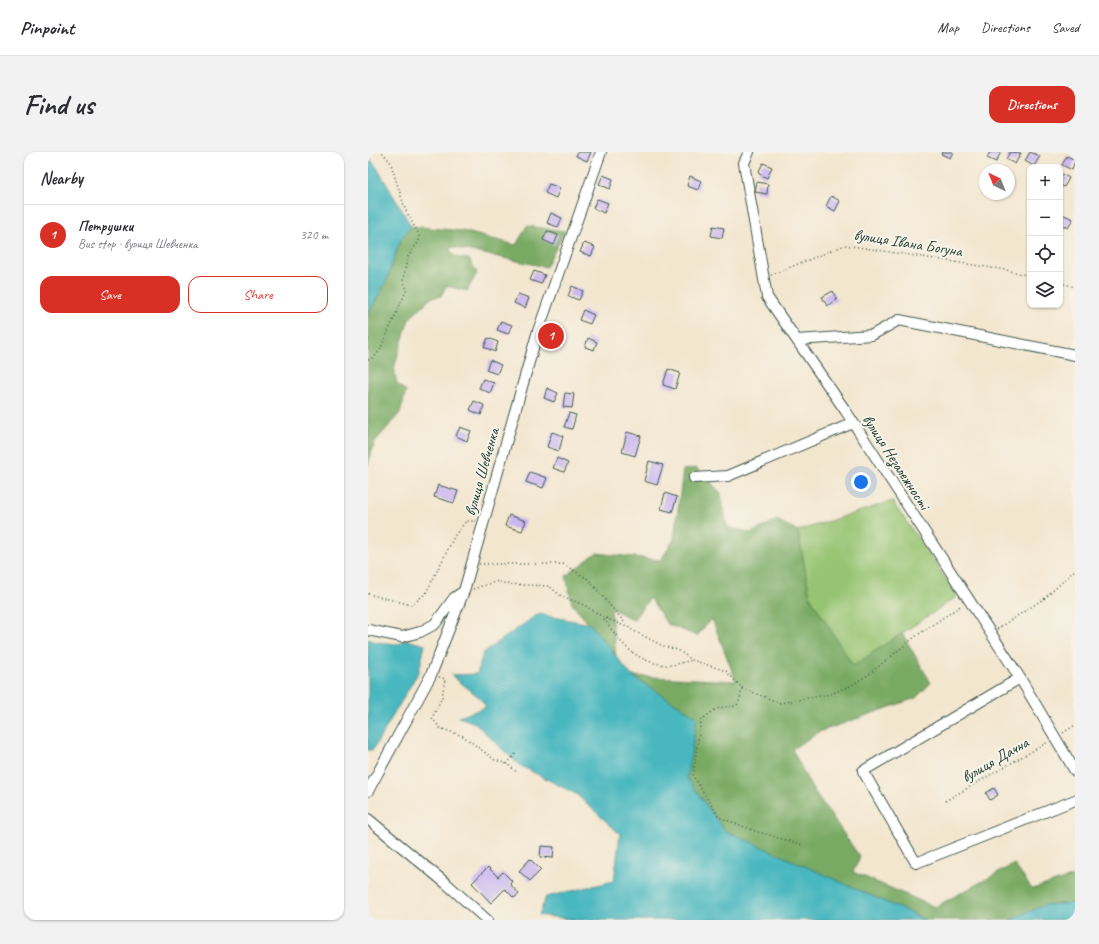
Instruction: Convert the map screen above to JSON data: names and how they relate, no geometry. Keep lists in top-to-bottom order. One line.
{"streets":{"street":["вулиця Незалежності","вулиця Шевченка"],"path":["вулиця Івана Богуна","вулиця Дачна"]},"crossings":[["вулиця Івана Богуна","вулиця Незалежності"],["вулиця Незалежності","вулиця Дачна"]],"north":"top left","page":{"header":"Pinpoint","nav":["Map","Directions","Saved"],"buttons":["Directions",["Save","Share"]],"title":"Find us","heading":"Nearby","map_buttons":["+","−"],"list":[{"mark":"1","name":"Петрушки","note":"Bus stop · вулиця Шевченка","value":"320 m"}],"pins":"1"}}
